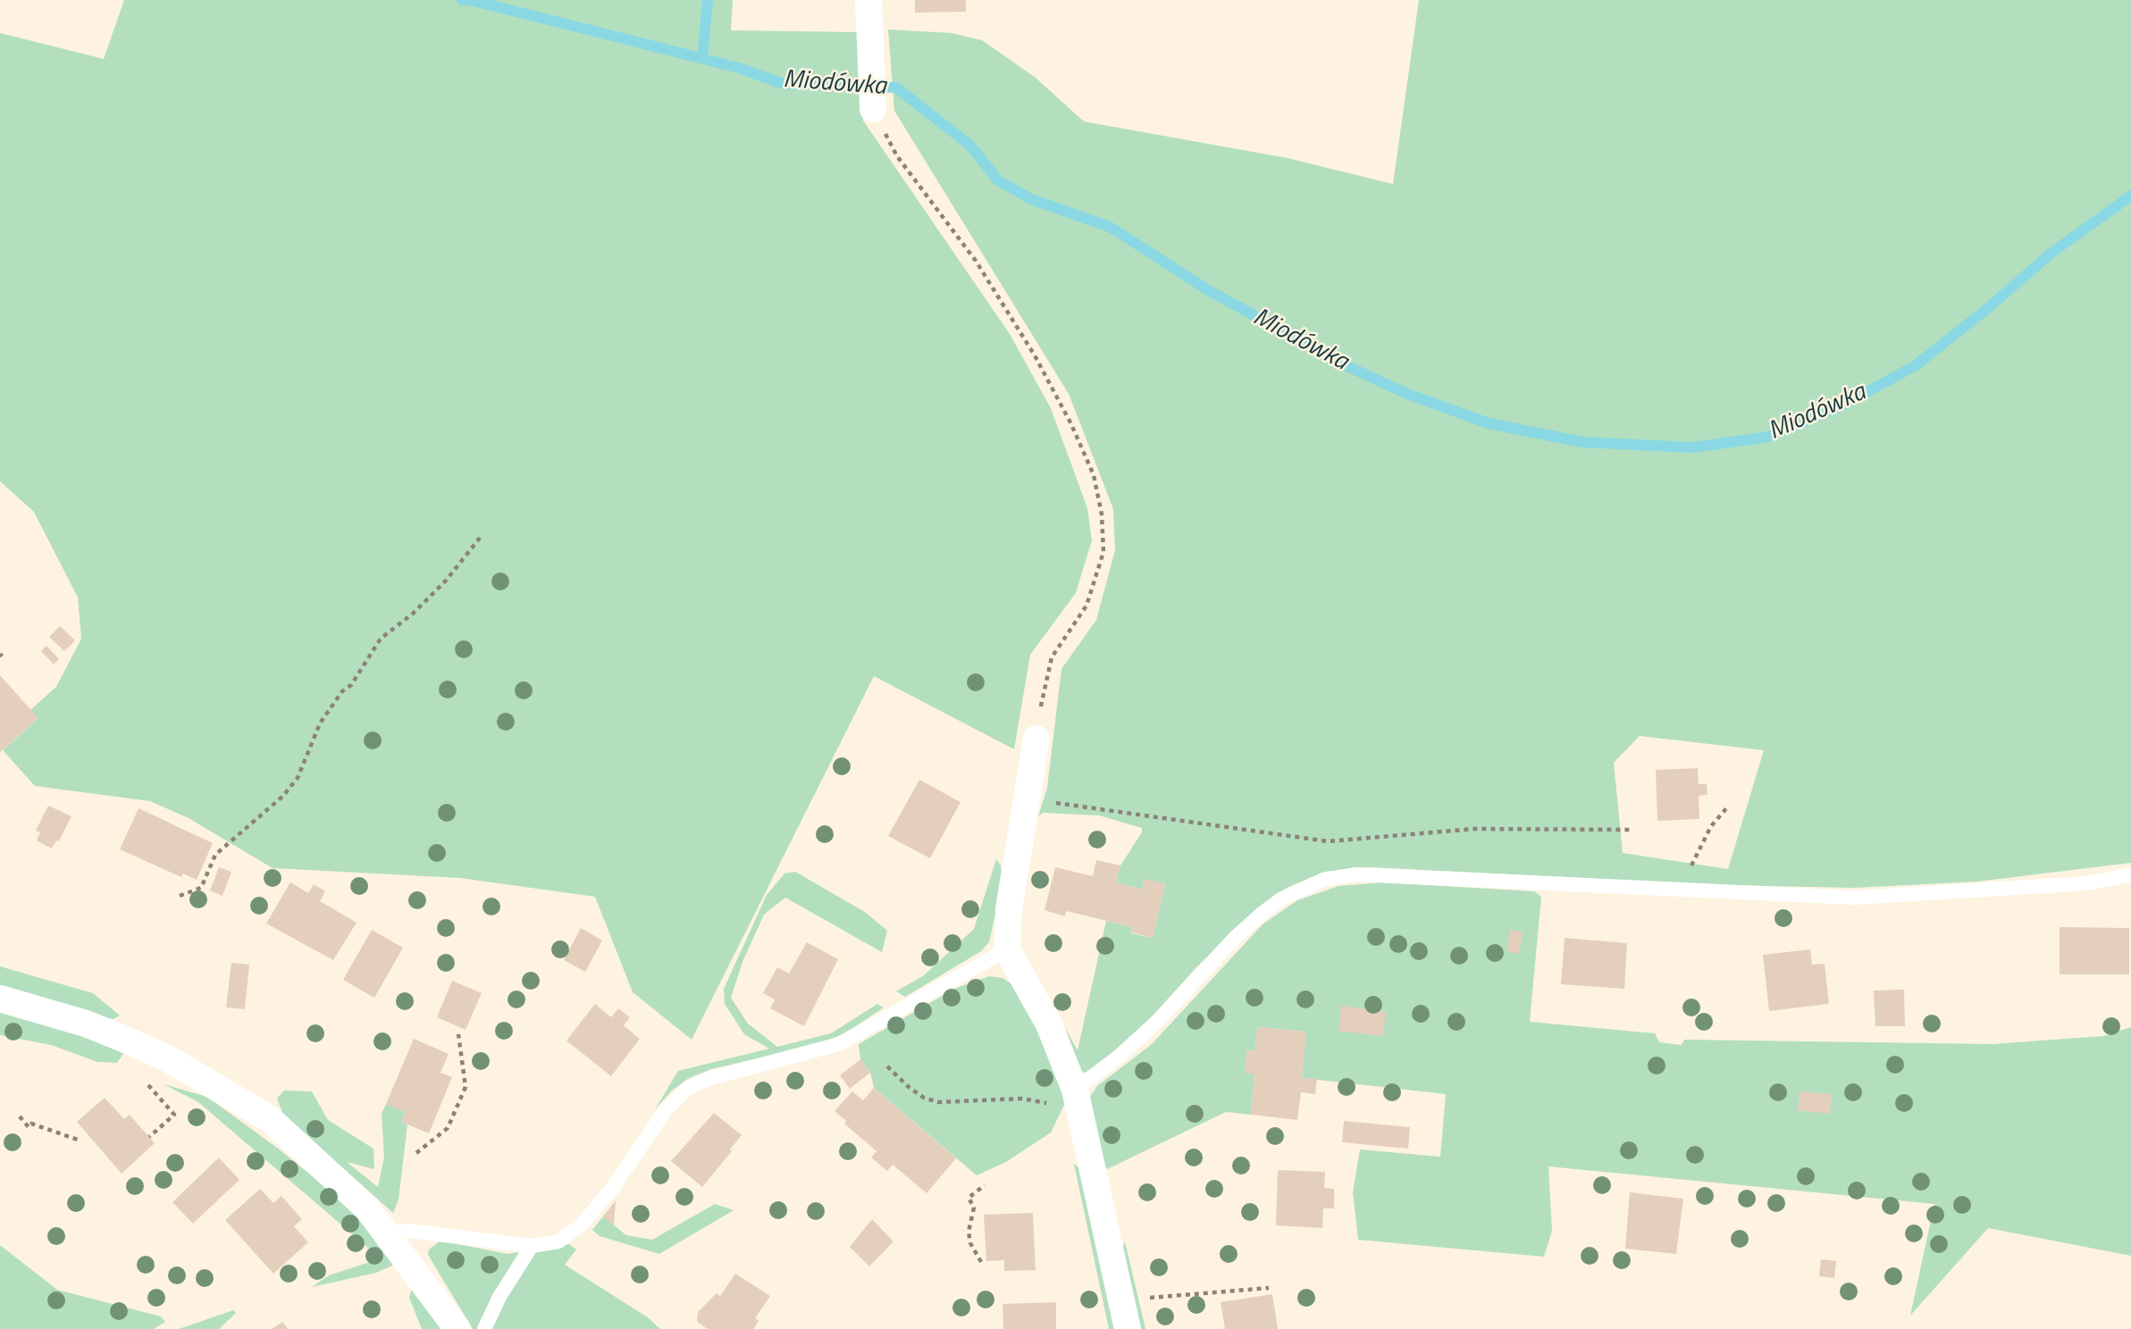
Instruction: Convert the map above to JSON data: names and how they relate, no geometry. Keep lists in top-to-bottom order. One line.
{"water":["Miodówka"]}
